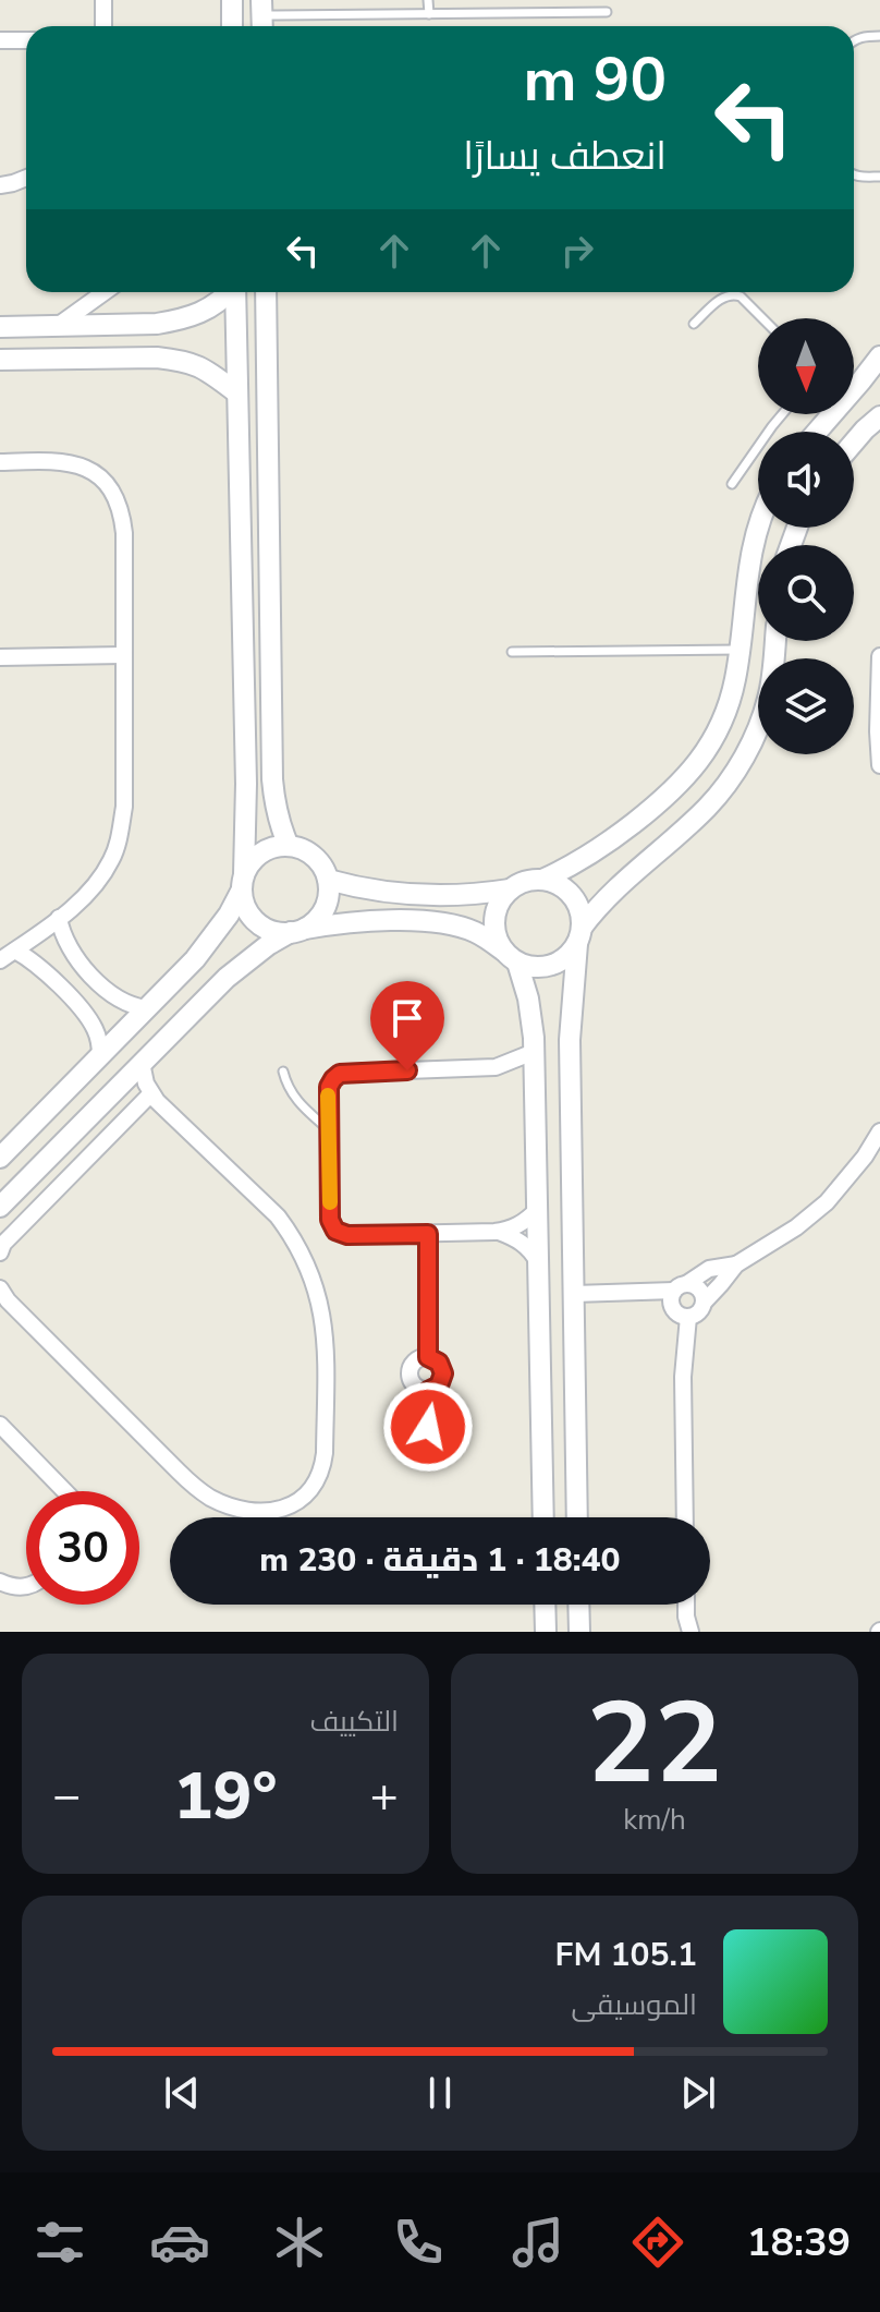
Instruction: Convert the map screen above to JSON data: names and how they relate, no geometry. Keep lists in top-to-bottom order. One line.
{"north":"bottom","page":{"turn":["90 m","انعطف يسارًا"],"limit":"30","trip":"18:40 · 1 دقيقة · 230 m","tile":[["22","km/h"],"التكييف"],"heat":["−","19°","+"],"song":["105.1 FM","الموسيقى"],"tabs":"18:39"}}
